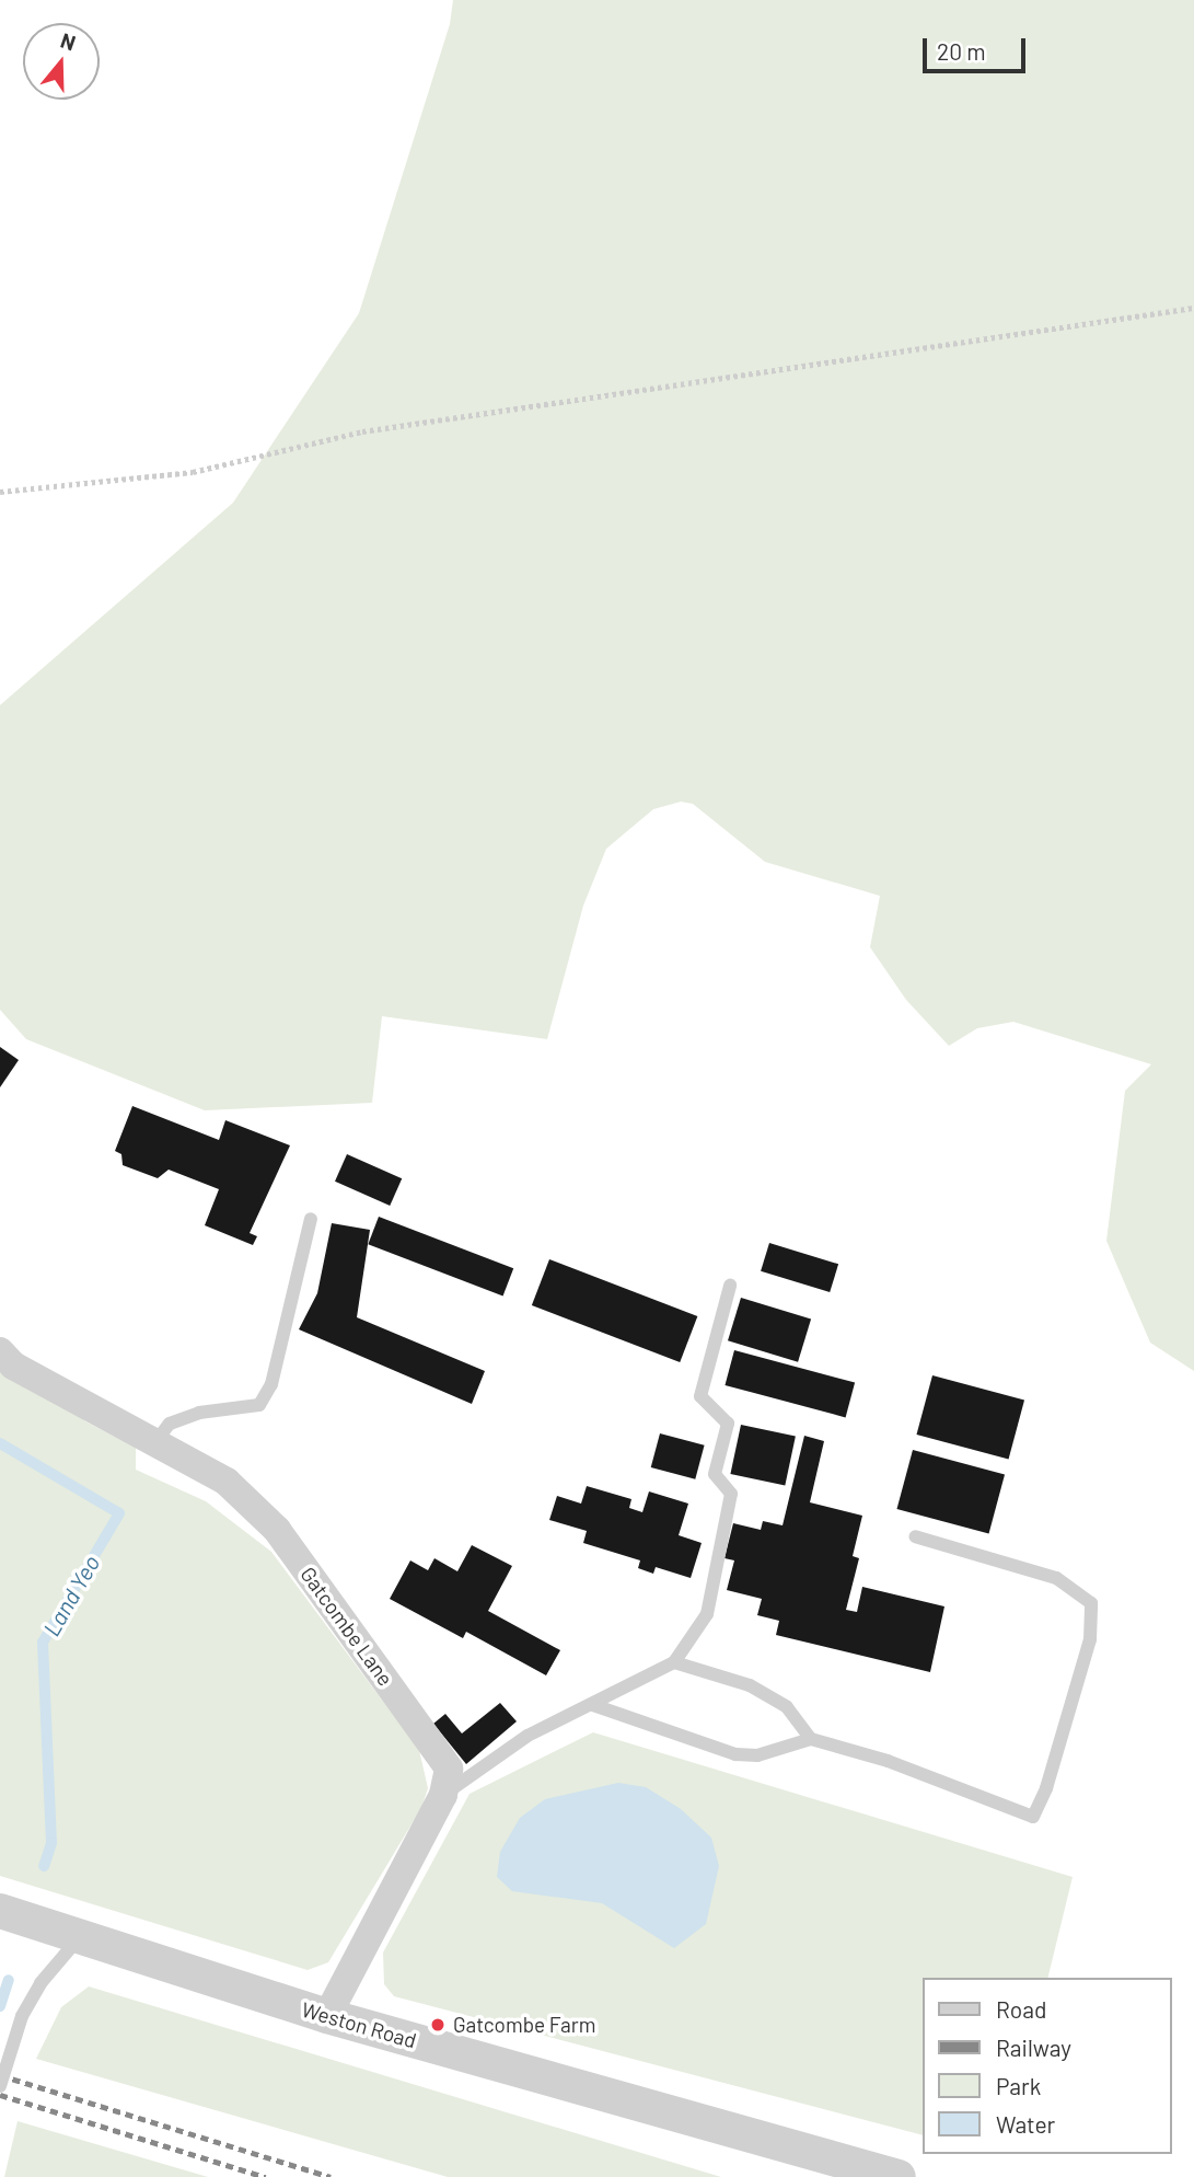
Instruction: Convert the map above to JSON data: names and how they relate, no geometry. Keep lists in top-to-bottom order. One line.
{"streets":{"street":["Gatcombe Lane","Weston Road"]},"crossings":[["Gatcombe Lane","Weston Road"]],"water":["Land Yeo"],"places":["Gatcombe Farm"],"legend":["Road","Railway","Park","Water"],"scale_bar":"20 m","north":"top"}
